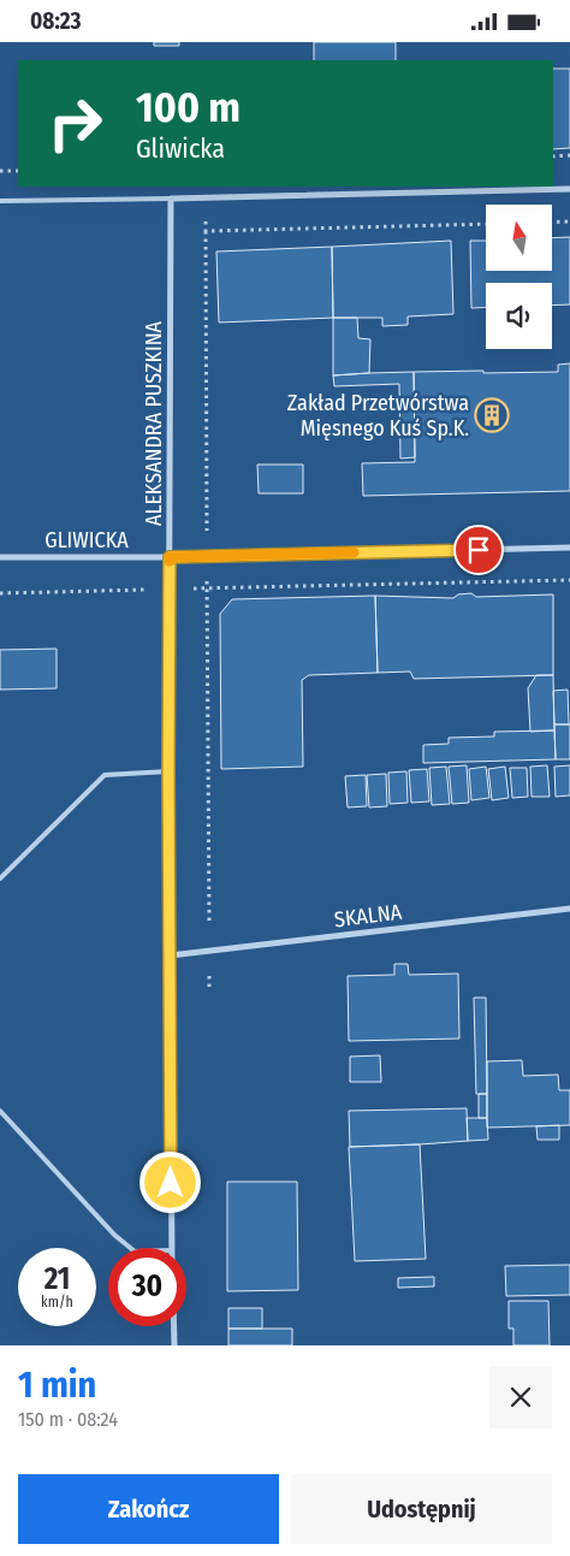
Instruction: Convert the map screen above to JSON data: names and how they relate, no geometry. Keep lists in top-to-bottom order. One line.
{"streets":{"street":["ALEKSANDRA PUSZKINA","GLIWICKA","SKALNA"]},"crossings":[["ALEKSANDRA PUSZKINA","GLIWICKA"],["ALEKSANDRA PUSZKINA","SKALNA"]],"places":{"building":["Zakład Przetwórstwa Mięsnego Kuś Sp.K."]},"north":"top","page":{"status":"08:23","turn":["100 m","Gliwicka"],"speed":"21 km/h","limit":"30","heading":["1 min","150 m · 08:24"],"buttons":["Zakończ","Udostępnij"]}}
